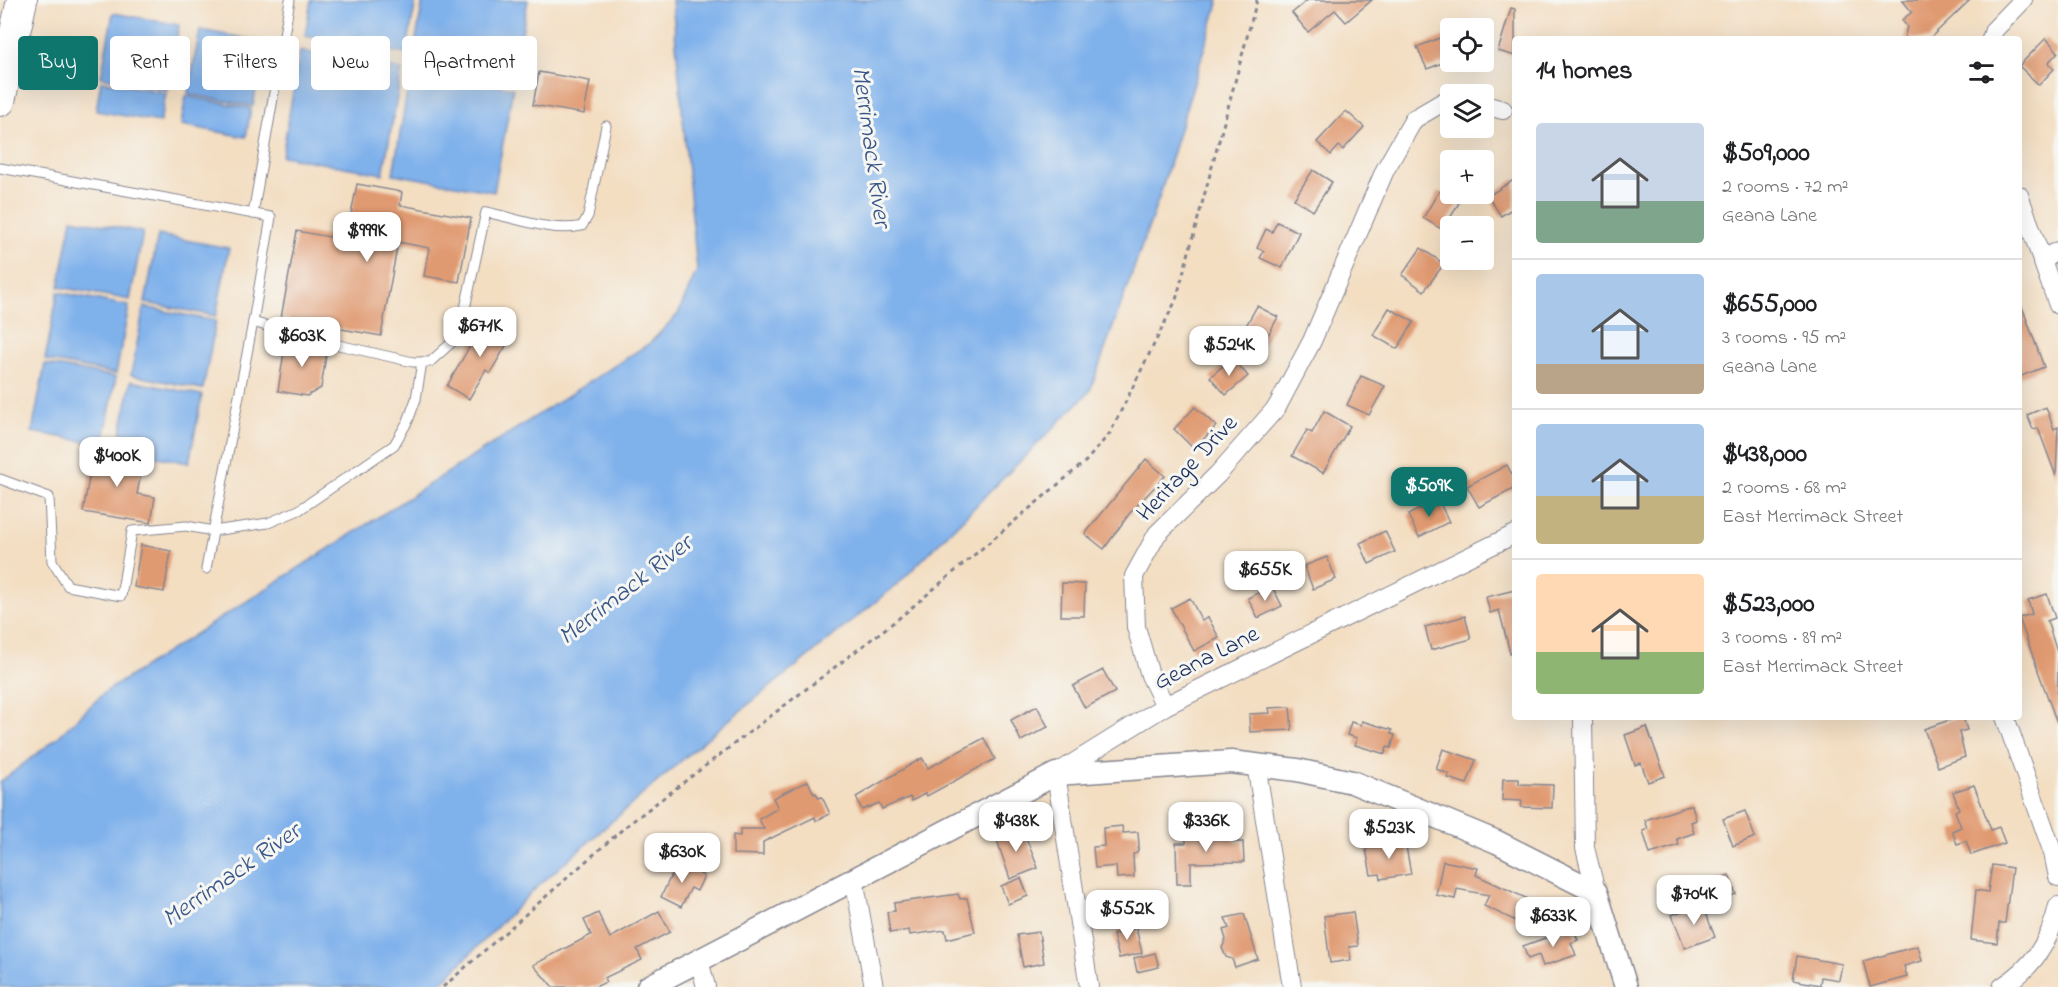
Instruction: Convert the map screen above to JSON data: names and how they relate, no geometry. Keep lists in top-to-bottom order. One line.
{"streets":{"street":["Heritage Drive","Geana Lane"]},"crossings":[["Heritage Drive","Geana Lane"]],"water":["Merrimack River"],"page":{"map_buttons":["+","−"],"chip":["Buy","Rent","Filters","New","Apartment"],"heading":"14 homes","list":[{"name":"$509,000","note":"2 rooms · 72 m² · Geana Lane"},{"name":"$655,000","note":"3 rooms · 95 m² · Geana Lane"},{"name":"$438,000","note":"2 rooms · 68 m² · East Merrimack Street"},{"name":"$523,000","note":"3 rooms · 89 m² · East Merrimack Street"}],"price":["$999K","$671K","$603K","$524K","$400K","$509K","$655K","$438K","$336K","$523K","$630K","$704K","$552K","$633K"]}}
